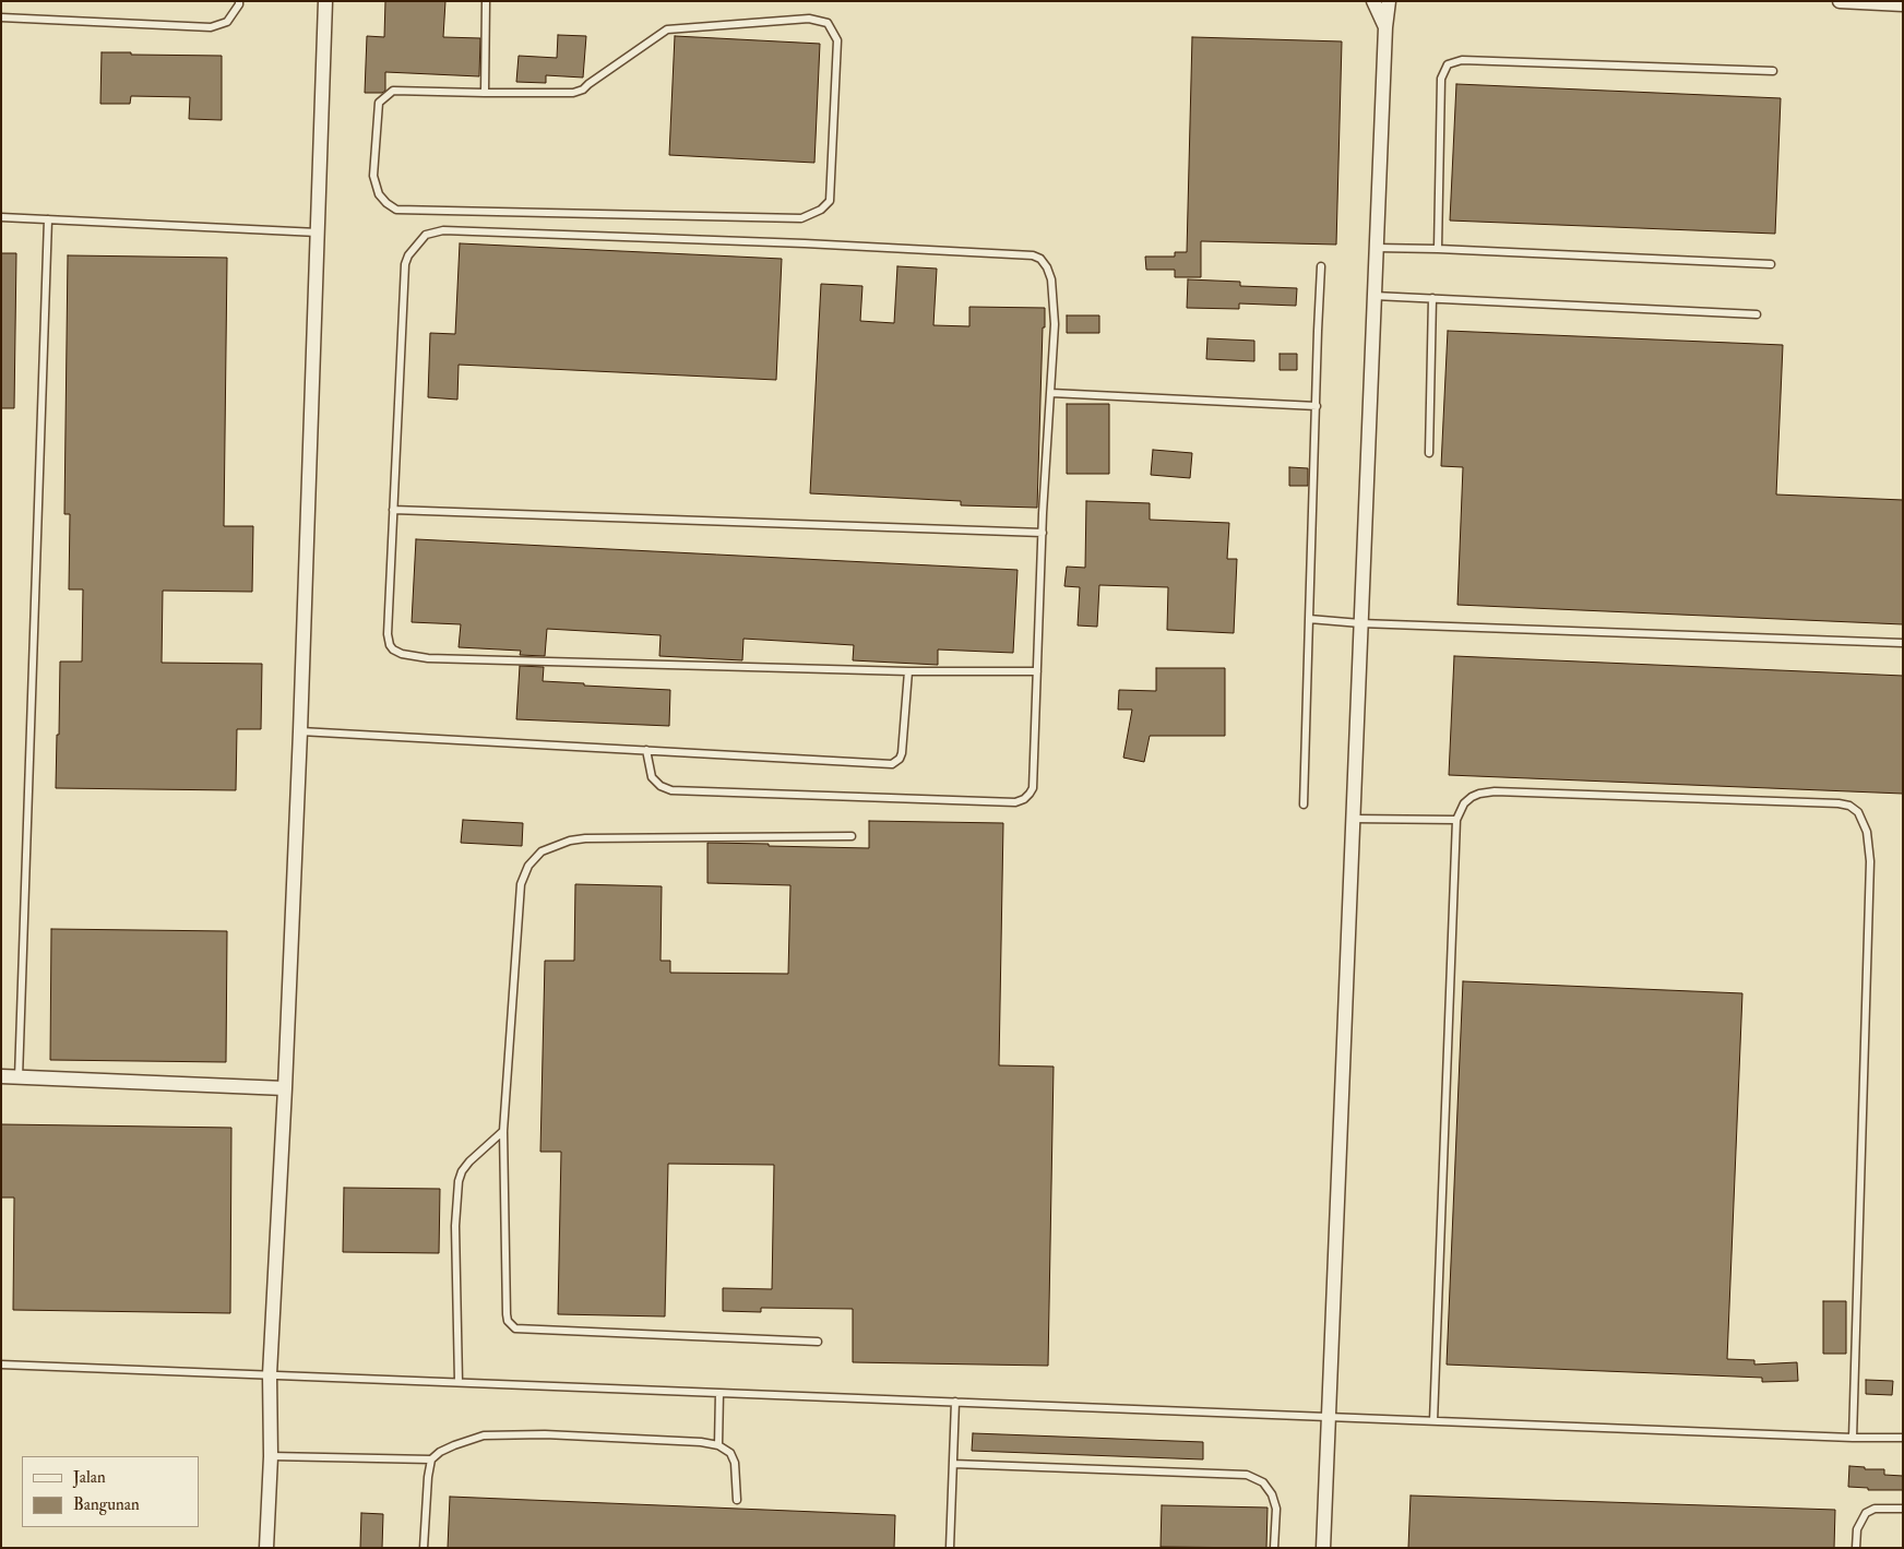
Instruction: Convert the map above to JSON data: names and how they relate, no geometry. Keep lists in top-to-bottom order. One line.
{"legend":["Jalan","Bangunan"]}
